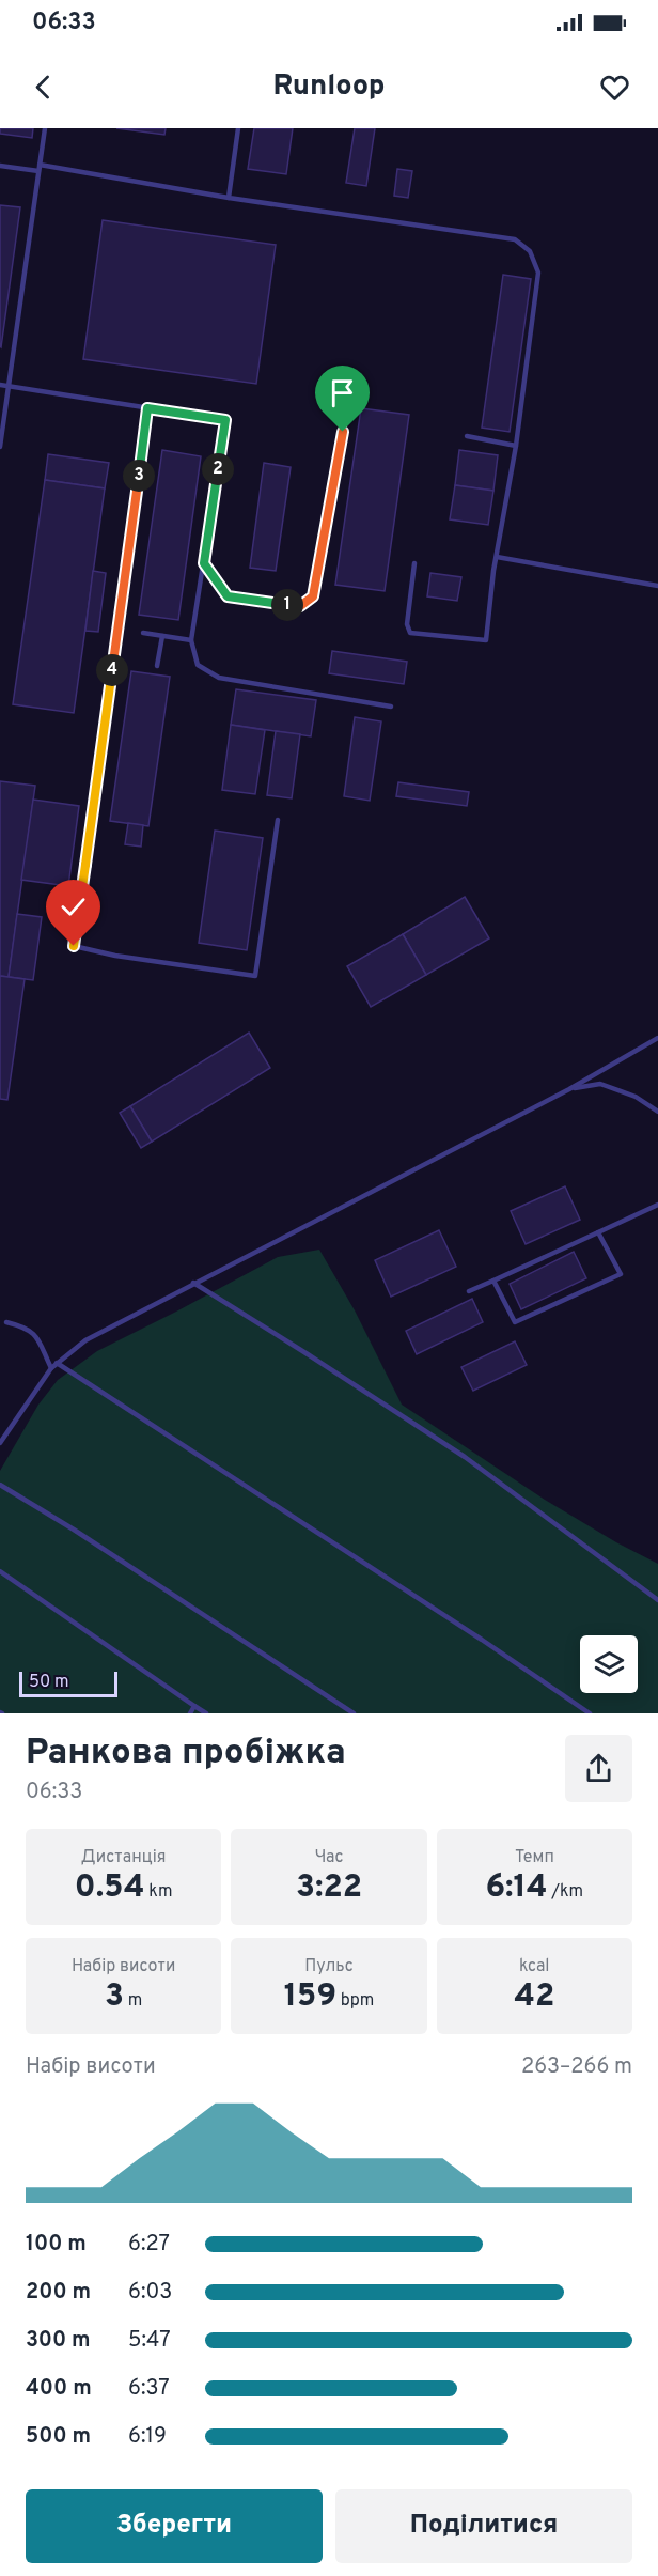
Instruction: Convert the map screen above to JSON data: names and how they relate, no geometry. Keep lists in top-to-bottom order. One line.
{"scale_bar":"50 m","page":{"status":"06:33","header":"Runloop","pins":["2","3","1","4"],"scale":"50 m","heading":["Ранкова пробіжка","06:33"],"stats":[["Дистанція","0.54 km"],["Час","3:22"],["Темп","6:14 /km"],["Набір висоти","3 m"],["Пульс","159 bpm"],["kcal","42"]],"chart":["Набір висоти","263–266 m"],"list":[{"name":"100 m","note":"6:27"},{"name":"200 m","note":"6:03"},{"name":"300 m","note":"5:47"},{"name":"400 m","note":"6:37"},{"name":"500 m","note":"6:19"}],"buttons":["Зберегти","Поділитися"]}}
